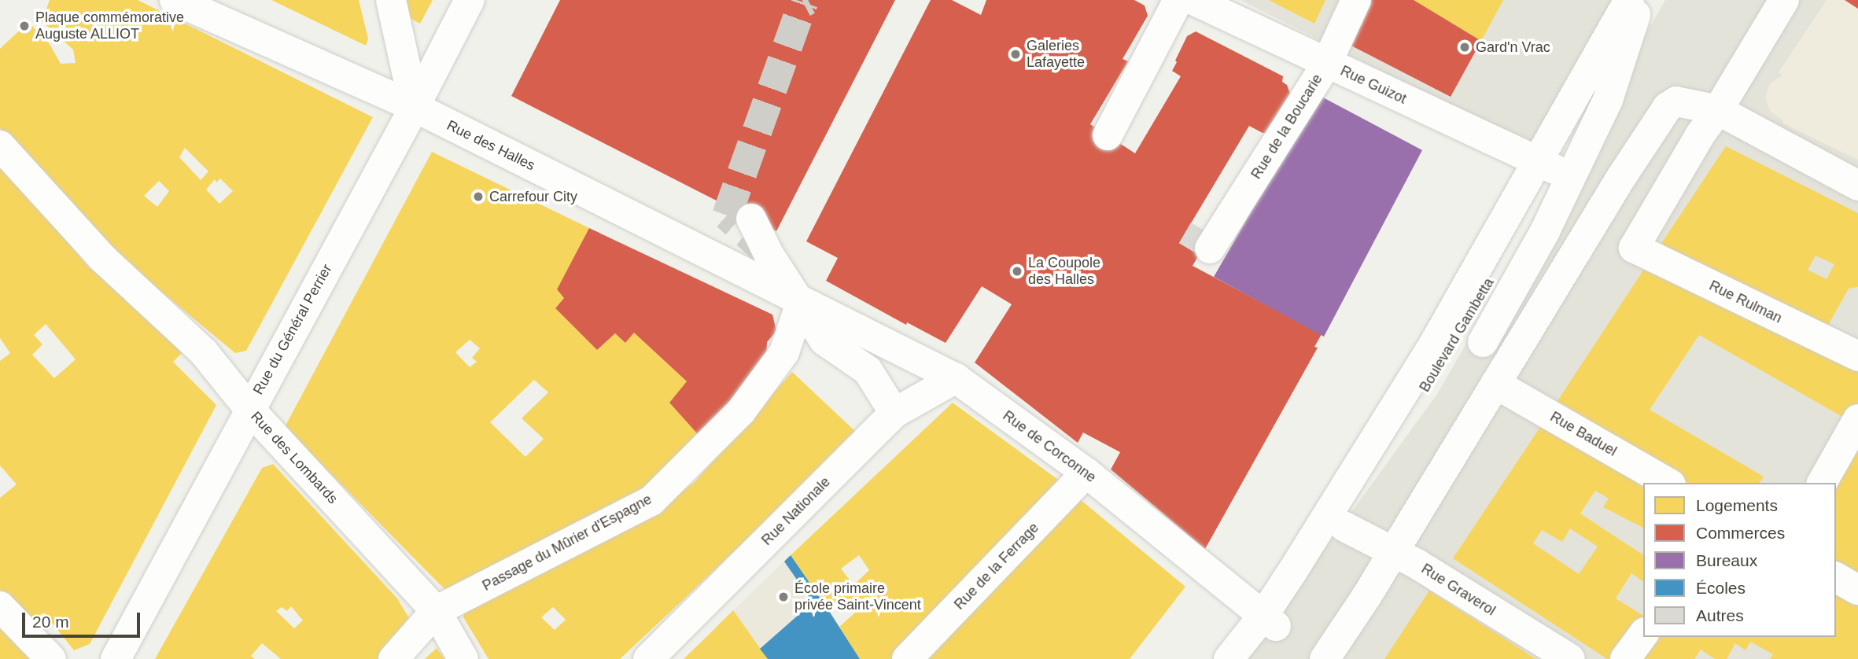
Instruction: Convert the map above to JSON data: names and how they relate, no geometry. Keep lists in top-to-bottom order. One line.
{"streets":{"street":["Rue Guizot","Rue de la Boucarie","Rue des Halles","Rue Rulman","Rue du Général Perrier","Boulevard Gambetta","Rue Baduel","Rue de Corconne","Rue des Lombards","Rue Nationale","Passage du Mûrier d'Espagne","Rue de la Ferrage","Rue Graverol"]},"crossings":[["Rue Guizot","Rue de la Boucarie"],["Rue Guizot","Boulevard Gambetta"],["Rue des Halles","Rue du Général Perrier"],["Rue des Halles","Rue de Corconne"],["Rue des Halles","Passage du Mûrier d'Espagne"],["Rue du Général Perrier","Rue des Lombards"],["Boulevard Gambetta","Rue de Corconne"],["Boulevard Gambetta","Rue Graverol"],["Rue de Corconne","Rue Nationale"],["Rue de Corconne","Passage du Mûrier d'Espagne"],["Rue de Corconne","Rue de la Ferrage"],["Rue des Lombards","Passage du Mûrier d'Espagne"]],"places":["Plaque commémorative Auguste ALLIOT","Gard'n Vrac","Galeries Lafayette","Carrefour City","La Coupole des Halles","École primaire privée Saint-Vincent"],"legend":["Logements","Commerces","Bureaux","Écoles","Autres"],"scale_bar":"20 m"}
